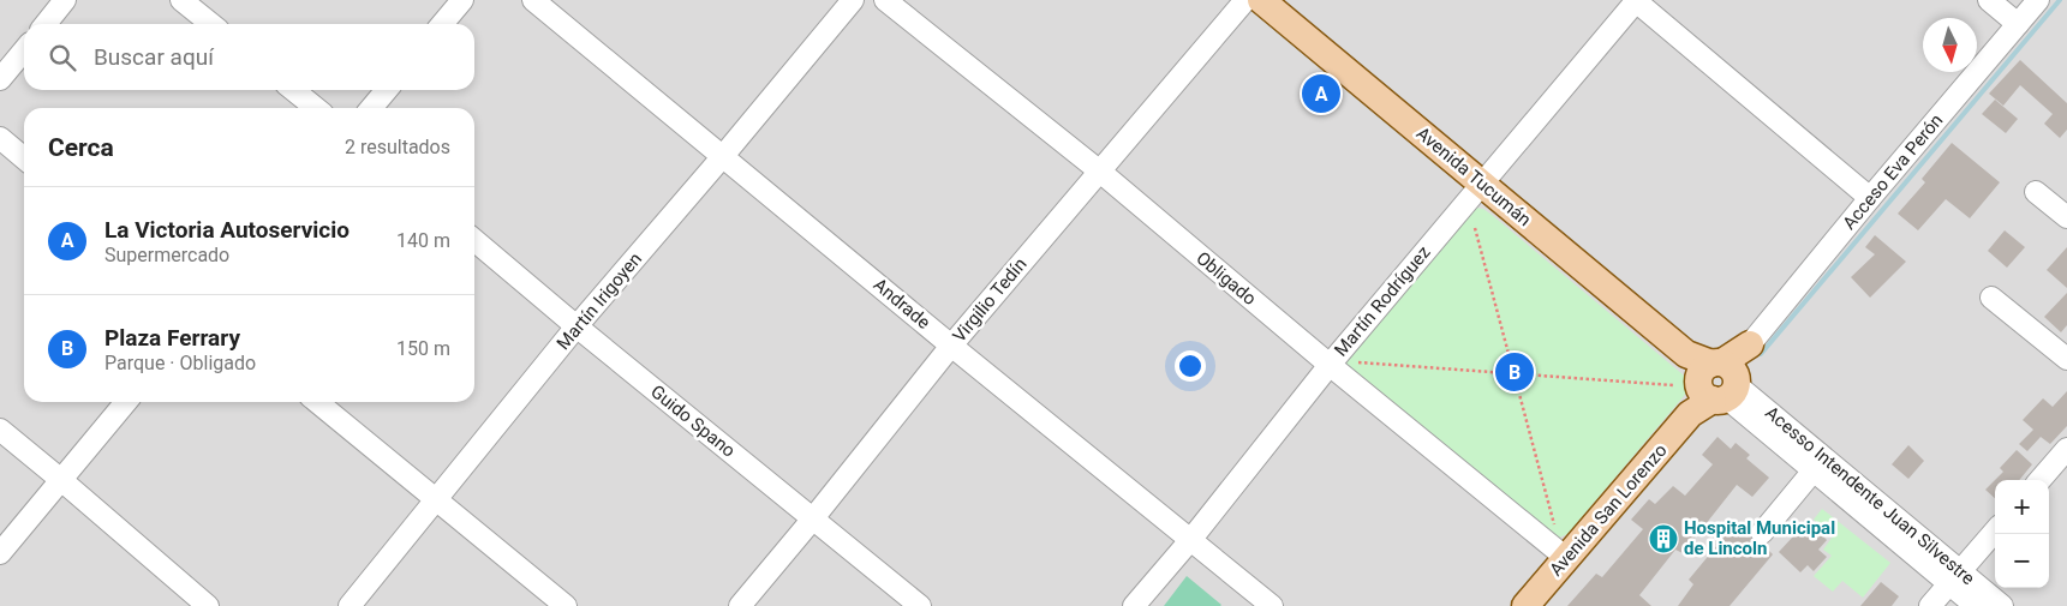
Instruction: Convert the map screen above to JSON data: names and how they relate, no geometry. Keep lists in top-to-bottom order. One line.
{"streets":{"main road":["Acceso Eva Perón","Avenida Tucumán","Avenida San Lorenzo"],"street":["Obligado","Virgilio Tedín","Martín Irigoyen","Martín Rodríguez","Andrade","Guido Spano","Acesso Intendente Juan Silvestre"]},"crossings":[["Acceso Eva Perón","Avenida Tucumán"],["Acceso Eva Perón","Acesso Intendente Juan Silvestre"],["Acceso Eva Perón","Avenida San Lorenzo"],["Avenida Tucumán","Martín Rodríguez"],["Avenida Tucumán","Acesso Intendente Juan Silvestre"],["Avenida Tucumán","Avenida San Lorenzo"],["Obligado","Virgilio Tedín"],["Obligado","Martín Rodríguez"],["Obligado","Avenida San Lorenzo"],["Virgilio Tedín","Andrade"],["Virgilio Tedín","Guido Spano"],["Martín Irigoyen","Andrade"],["Martín Irigoyen","Guido Spano"],["Martín Rodríguez","Andrade"],["Acesso Intendente Juan Silvestre","Avenida San Lorenzo"]],"places":{"building":["Hospital Municipal de Lincoln"]},"north":"bottom","page":{"search":"Buscar aquí","pins":["A","B"],"heading":["Cerca","2 resultados"],"list":[{"mark":"A","name":"La Victoria Autoservicio","note":"Supermercado","value":"140 m"},{"mark":"B","name":"Plaza Ferrary","note":"Parque · Obligado","value":"150 m"}],"map_buttons":["+","−"]}}
